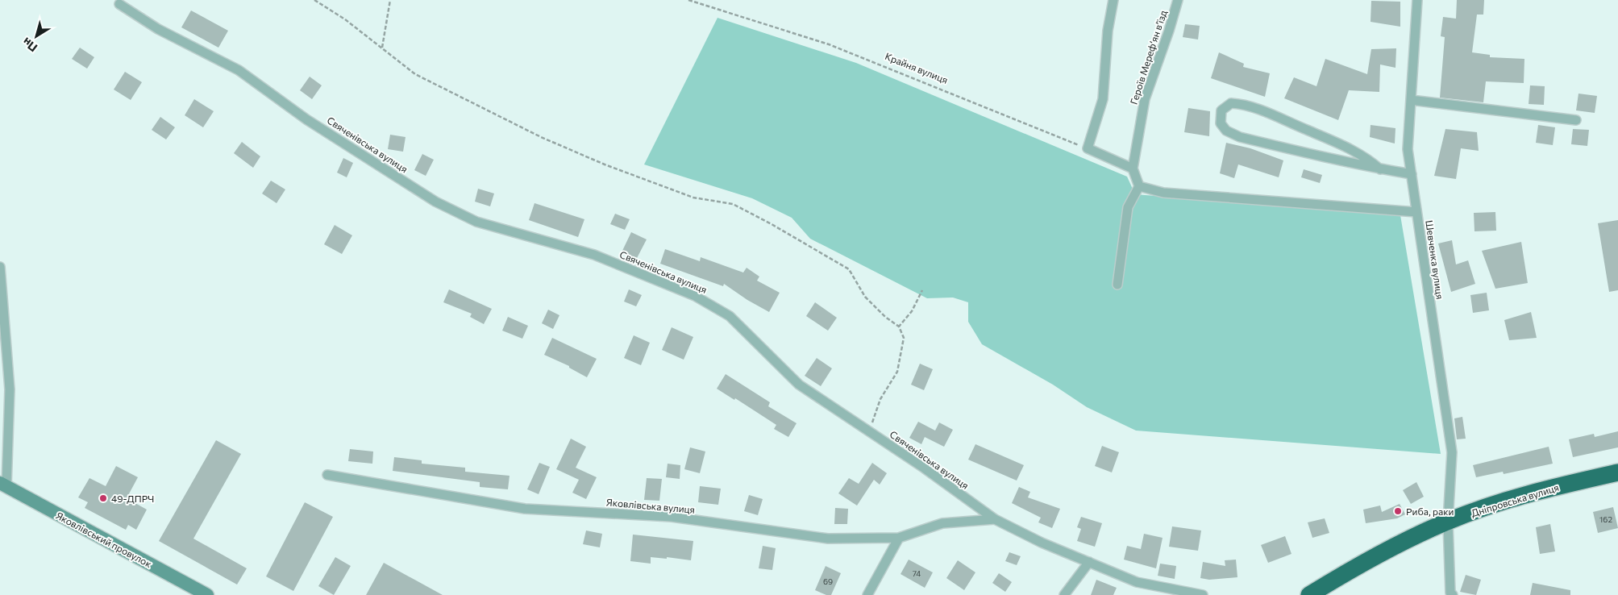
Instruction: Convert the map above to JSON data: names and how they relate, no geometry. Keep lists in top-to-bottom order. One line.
{"streets":{"highway":["Дніпровська вулиця"],"street":["Героїв Мерефʼян вʼїзд","Свяченівська вулиця","Шевченка вулиця","Яковлівська вулиця","Яковлівський провулок"],"path":["Крайня вулиця"]},"crossings":[["Свяченівська вулиця","Яковлівська вулиця"],["Шевченка вулиця","Дніпровська вулиця"]],"places":["49-ДПРЧ","Риба, раки"],"house_numbers":["162","74","69"],"north":"bottom left"}
